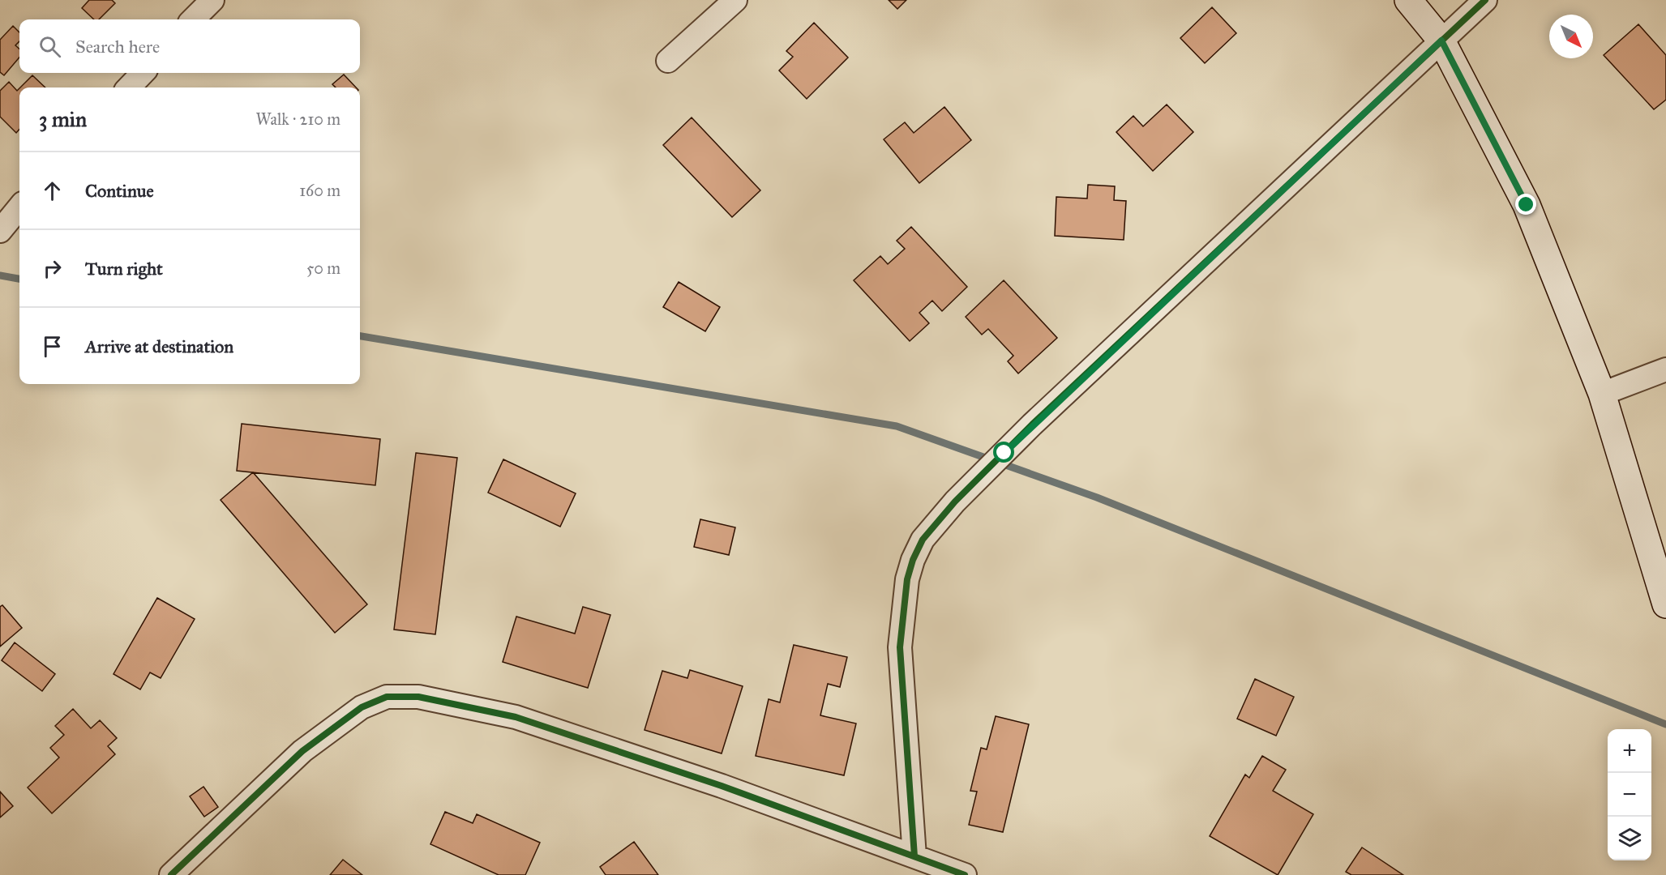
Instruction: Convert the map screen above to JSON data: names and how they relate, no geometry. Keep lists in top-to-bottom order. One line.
{"north":"bottom right","page":{"search":"Search here","heading":["3 min","Walk · 210 m"],"list":[["Continue","160 m"],["Turn right","50 m"],"Arrive at destination"],"map_buttons":["+","−"]}}
